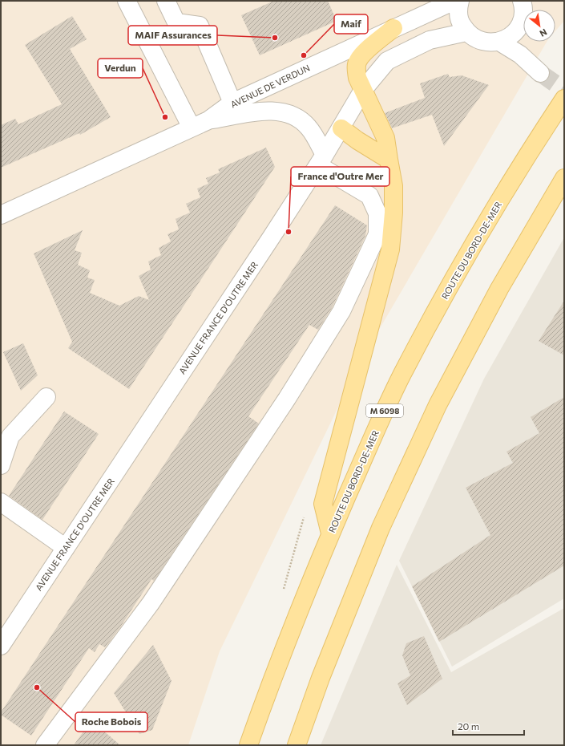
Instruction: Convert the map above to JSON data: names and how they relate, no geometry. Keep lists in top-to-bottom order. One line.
{"streets":{"main road":["ROUTE DU BORD-DE-MER","M 6098"],"street":["AVENUE DE VERDUN","AVENUE FRANCE D'OUTRE MER"]},"places":["MAIF Assurances","Maif","Verdun","France d'Outre Mer","Roche Bobois"],"scale_bar":"20 m","north":"bottom right"}
